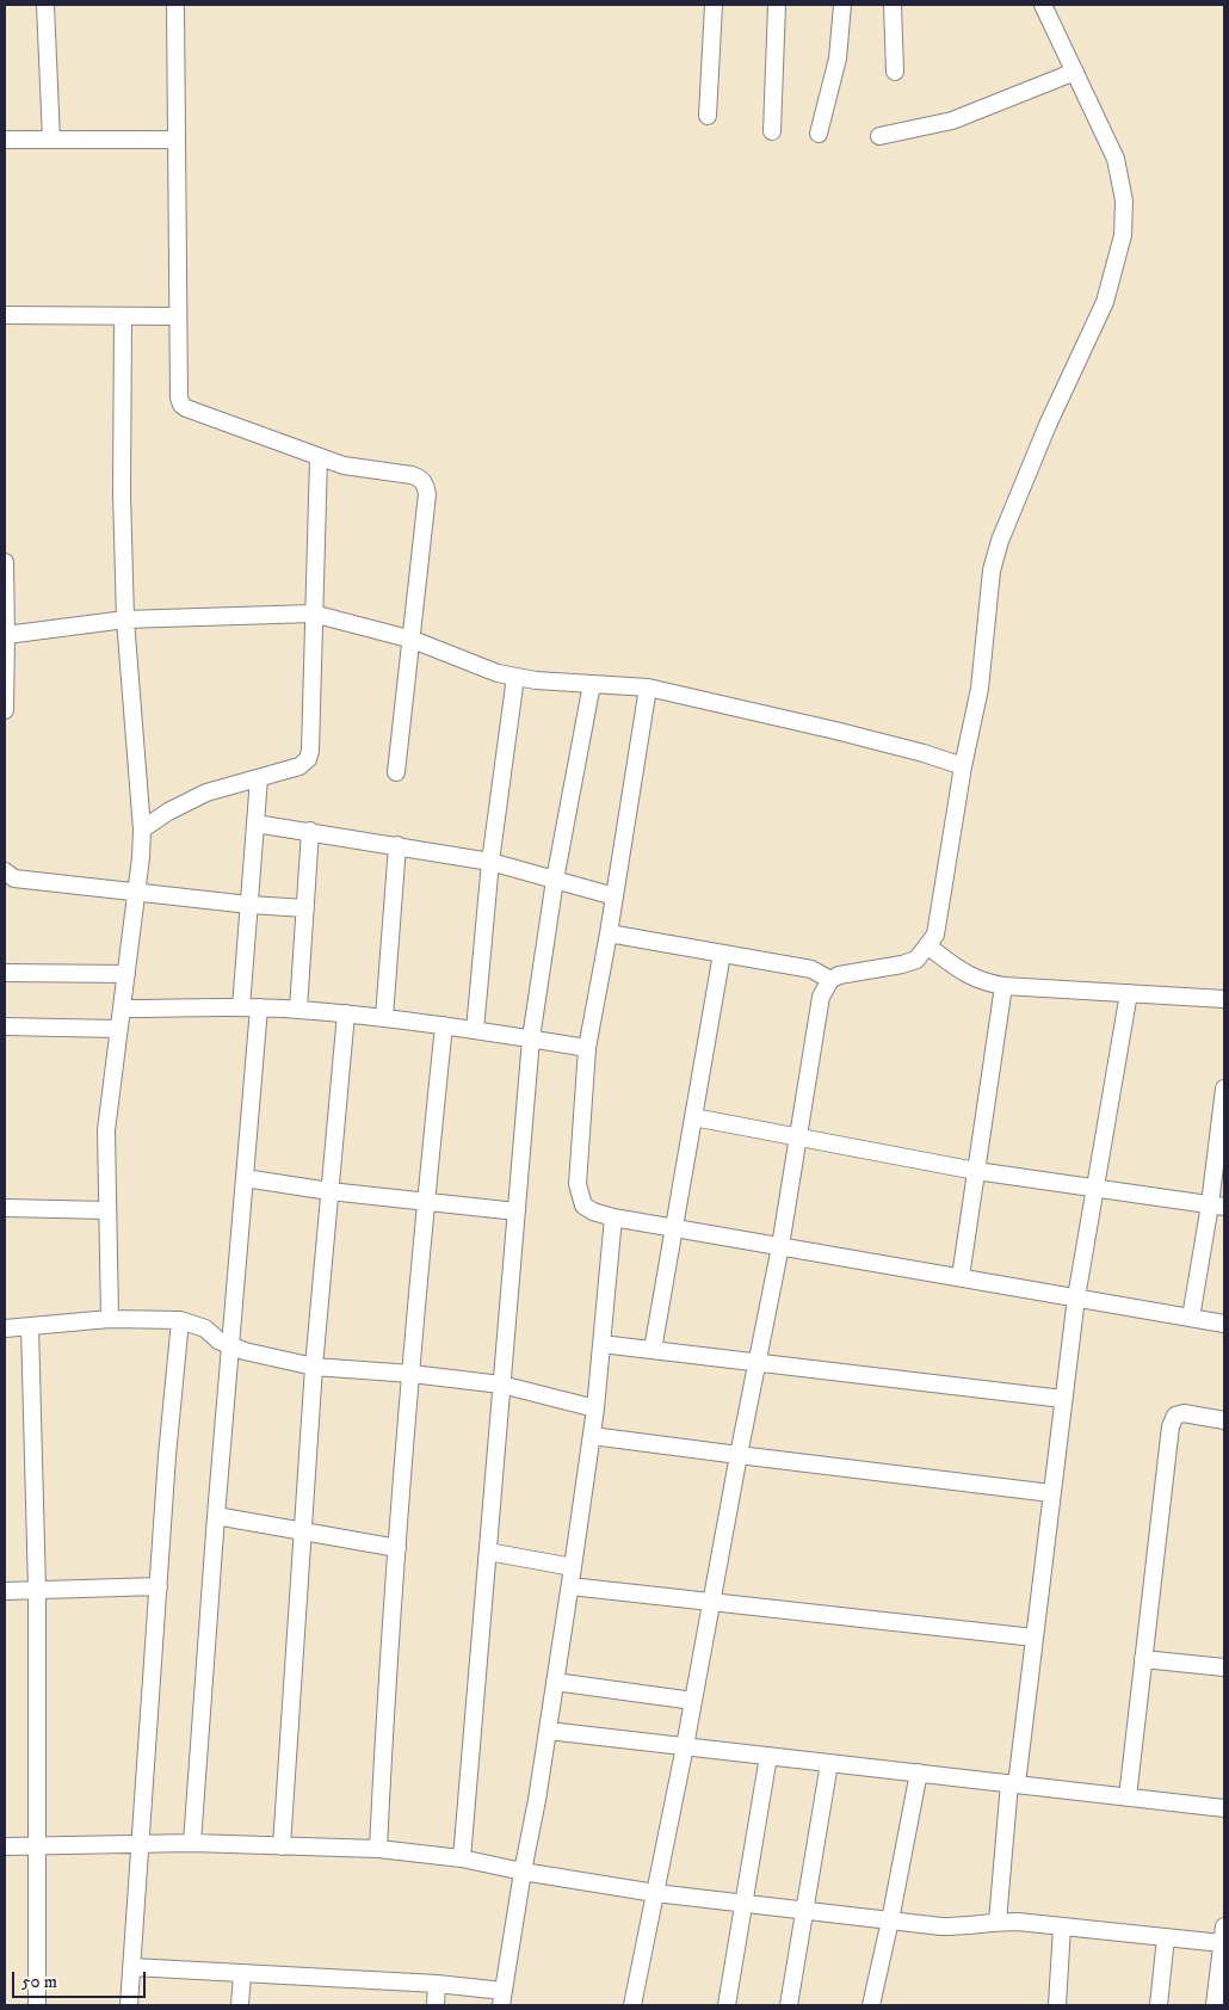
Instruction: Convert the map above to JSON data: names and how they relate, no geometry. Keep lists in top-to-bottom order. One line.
{"scale_bar":"50 m"}
